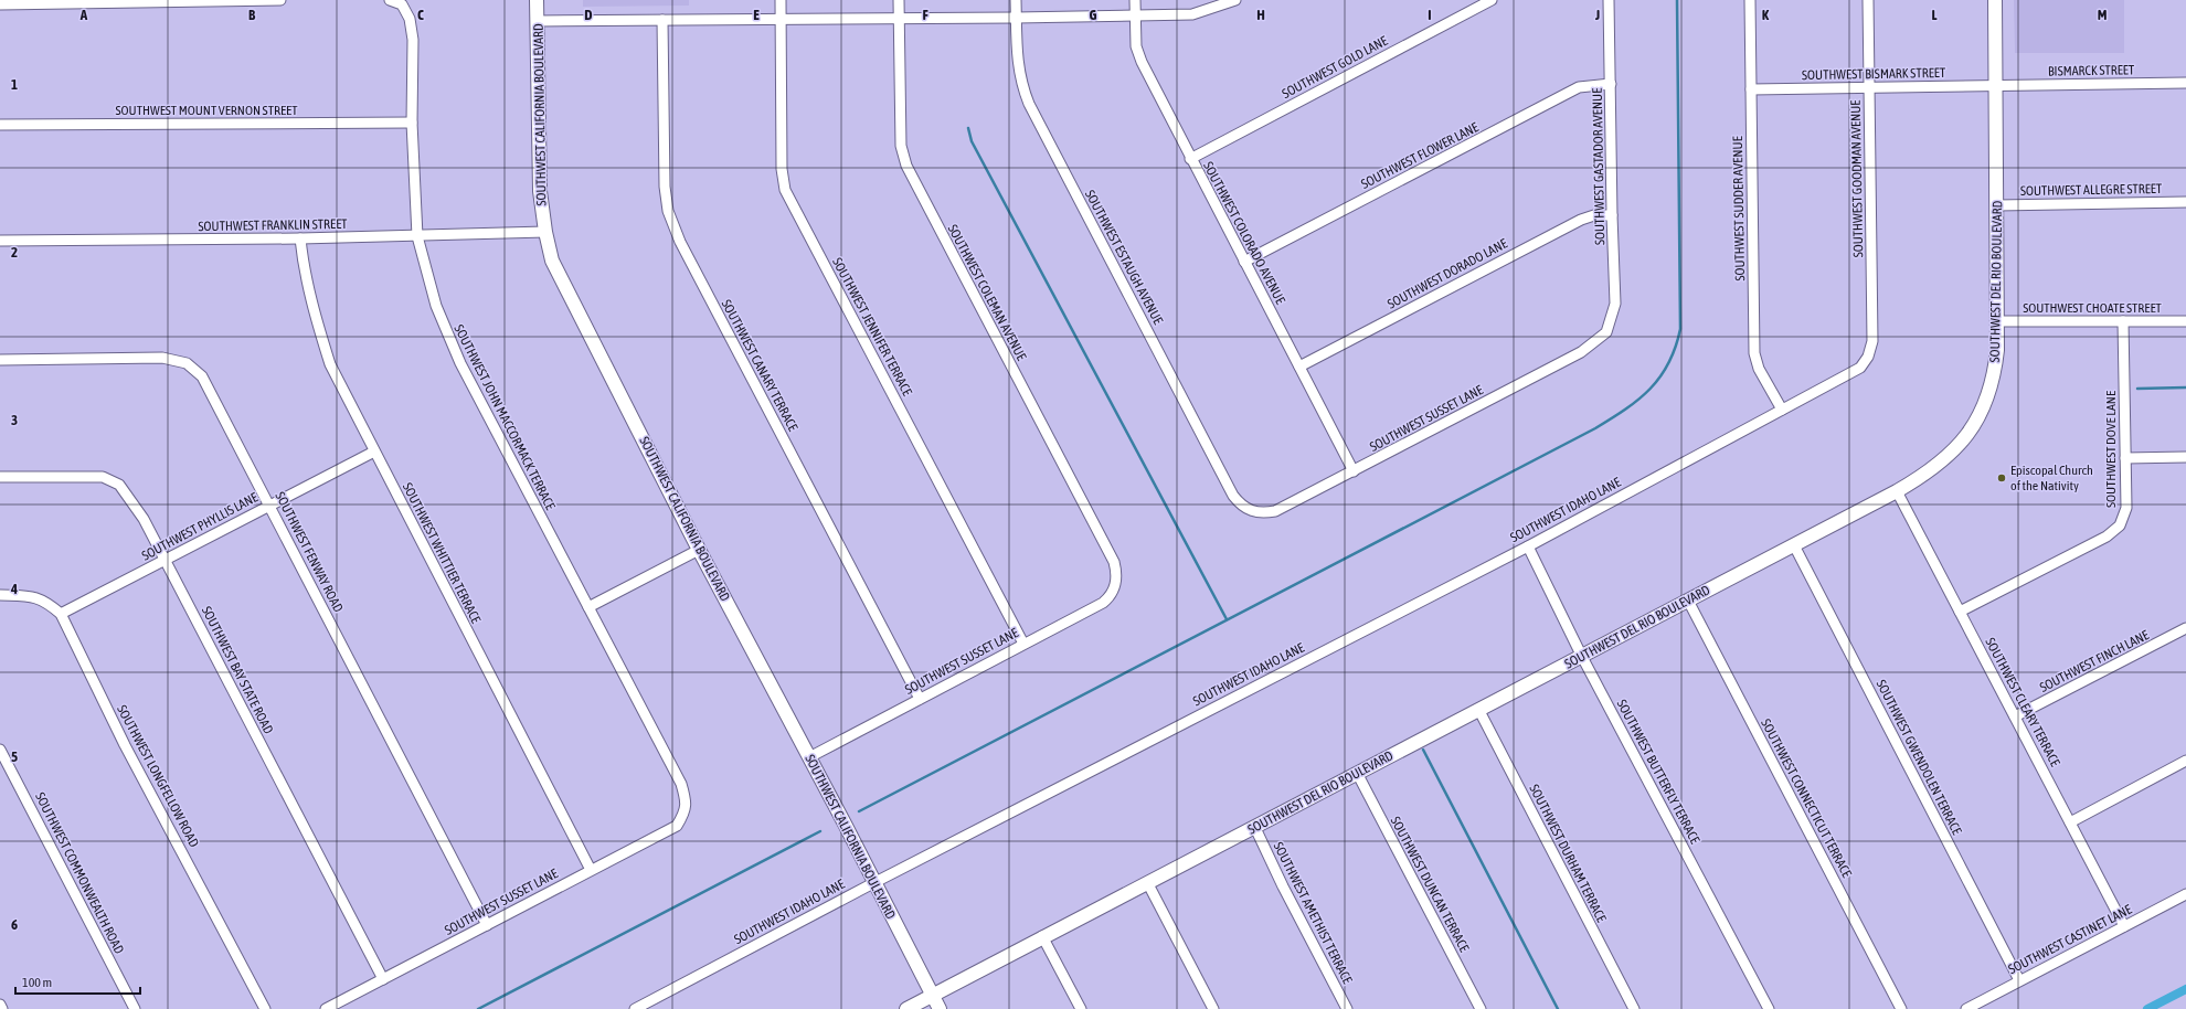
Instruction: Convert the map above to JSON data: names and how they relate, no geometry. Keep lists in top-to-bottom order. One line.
{"streets":{"street":["SOUTHWEST GOLD LANE","BISMARCK STREET","SOUTHWEST BISMARK STREET","SOUTHWEST MOUNT VERNON STREET","SOUTHWEST CALIFORNIA BOULEVARD","SOUTHWEST FLOWER LANE","SOUTHWEST GASTADOR AVENUE","SOUTHWEST GOODMAN AVENUE","SOUTHWEST ALLEGRE STREET","SOUTHWEST SUDDER AVENUE","SOUTHWEST FRANKLIN STREET","SOUTHWEST COLORADO AVENUE","SOUTHWEST ESTAUGH AVENUE","SOUTHWEST DORADO LANE","SOUTHWEST DEL RIO BOULEVARD","SOUTHWEST COLEMAN AVENUE","SOUTHWEST CHOATE STREET","SOUTHWEST JENNIFER TERRACE","SOUTHWEST CANARY TERRACE","SOUTHWEST JOHN MACCORMACK TERRACE","SOUTHWEST SUSSET LANE","SOUTHWEST DOVE LANE","SOUTHWEST IDAHO LANE","SOUTHWEST PHYLLIS LANE","SOUTHWEST FENWAY ROAD","SOUTHWEST WHITTIER TERRACE","SOUTHWEST FINCH LANE","SOUTHWEST BAY STATE ROAD","SOUTHWEST CLEARY TERRACE","SOUTHWEST GWENDOLEN TERRACE","SOUTHWEST BUTTERFLY TERRACE","SOUTHWEST LONGFELLOW ROAD","SOUTHWEST CONNECTICUT TERRACE","SOUTHWEST DURHAM TERRACE","SOUTHWEST COMMONWEALTH ROAD","SOUTHWEST DUNCAN TERRACE","SOUTHWEST AMETHIST TERRACE","SOUTHWEST CASTINET LANE"]},"crossings":[["SOUTHWEST GOLD LANE","SOUTHWEST COLORADO AVENUE"],["BISMARCK STREET","SOUTHWEST BISMARK STREET"],["BISMARCK STREET","SOUTHWEST DEL RIO BOULEVARD"],["SOUTHWEST BISMARK STREET","SOUTHWEST GOODMAN AVENUE"],["SOUTHWEST BISMARK STREET","SOUTHWEST SUDDER AVENUE"],["SOUTHWEST BISMARK STREET","SOUTHWEST DEL RIO BOULEVARD"],["SOUTHWEST MOUNT VERNON STREET","SOUTHWEST JOHN MACCORMACK TERRACE"],["SOUTHWEST CALIFORNIA BOULEVARD","SOUTHWEST FRANKLIN STREET"],["SOUTHWEST CALIFORNIA BOULEVARD","SOUTHWEST DEL RIO BOULEVARD"],["SOUTHWEST CALIFORNIA BOULEVARD","SOUTHWEST SUSSET LANE"],["SOUTHWEST CALIFORNIA BOULEVARD","SOUTHWEST IDAHO LANE"],["SOUTHWEST FLOWER LANE","SOUTHWEST GASTADOR AVENUE"],["SOUTHWEST FLOWER LANE","SOUTHWEST COLORADO AVENUE"],["SOUTHWEST GASTADOR AVENUE","SOUTHWEST DORADO LANE"],["SOUTHWEST GASTADOR AVENUE","SOUTHWEST SUSSET LANE"],["SOUTHWEST GOODMAN AVENUE","SOUTHWEST IDAHO LANE"],["SOUTHWEST ALLEGRE STREET","SOUTHWEST DEL RIO BOULEVARD"],["SOUTHWEST SUDDER AVENUE","SOUTHWEST IDAHO LANE"],["SOUTHWEST FRANKLIN STREET","SOUTHWEST JOHN MACCORMACK TERRACE"],["SOUTHWEST FRANKLIN STREET","SOUTHWEST WHITTIER TERRACE"],["SOUTHWEST COLORADO AVENUE","SOUTHWEST DORADO LANE"],["SOUTHWEST COLORADO AVENUE","SOUTHWEST SUSSET LANE"],["SOUTHWEST ESTAUGH AVENUE","SOUTHWEST SUSSET LANE"],["SOUTHWEST DEL RIO BOULEVARD","SOUTHWEST CHOATE STREET"],["SOUTHWEST DEL RIO BOULEVARD","SOUTHWEST CLEARY TERRACE"],["SOUTHWEST DEL RIO BOULEVARD","SOUTHWEST GWENDOLEN TERRACE"],["SOUTHWEST DEL RIO BOULEVARD","SOUTHWEST BUTTERFLY TERRACE"],["SOUTHWEST DEL RIO BOULEVARD","SOUTHWEST CONNECTICUT TERRACE"],["SOUTHWEST DEL RIO BOULEVARD","SOUTHWEST DURHAM TERRACE"],["SOUTHWEST DEL RIO BOULEVARD","SOUTHWEST DUNCAN TERRACE"],["SOUTHWEST DEL RIO BOULEVARD","SOUTHWEST AMETHIST TERRACE"],["SOUTHWEST COLEMAN AVENUE","SOUTHWEST SUSSET LANE"],["SOUTHWEST CHOATE STREET","SOUTHWEST DOVE LANE"],["SOUTHWEST JENNIFER TERRACE","SOUTHWEST SUSSET LANE"],["SOUTHWEST CANARY TERRACE","SOUTHWEST SUSSET LANE"],["SOUTHWEST JOHN MACCORMACK TERRACE","SOUTHWEST SUSSET LANE"],["SOUTHWEST SUSSET LANE","SOUTHWEST FENWAY ROAD"],["SOUTHWEST SUSSET LANE","SOUTHWEST WHITTIER TERRACE"],["SOUTHWEST SUSSET LANE","SOUTHWEST BAY STATE ROAD"],["SOUTHWEST DOVE LANE","SOUTHWEST CLEARY TERRACE"],["SOUTHWEST IDAHO LANE","SOUTHWEST BUTTERFLY TERRACE"],["SOUTHWEST PHYLLIS LANE","SOUTHWEST FENWAY ROAD"],["SOUTHWEST PHYLLIS LANE","SOUTHWEST WHITTIER TERRACE"],["SOUTHWEST PHYLLIS LANE","SOUTHWEST BAY STATE ROAD"],["SOUTHWEST PHYLLIS LANE","SOUTHWEST LONGFELLOW ROAD"],["SOUTHWEST FINCH LANE","SOUTHWEST CLEARY TERRACE"],["SOUTHWEST CLEARY TERRACE","SOUTHWEST CASTINET LANE"],["SOUTHWEST GWENDOLEN TERRACE","SOUTHWEST CASTINET LANE"]],"places":["Episcopal Church of the Nativity"],"scale_bar":"100 m","grid":{"columns":["A","B","C","D","E","F","G","H","I","J","K","L","M"],"rows":["1","2","3","4","5","6"]}}
